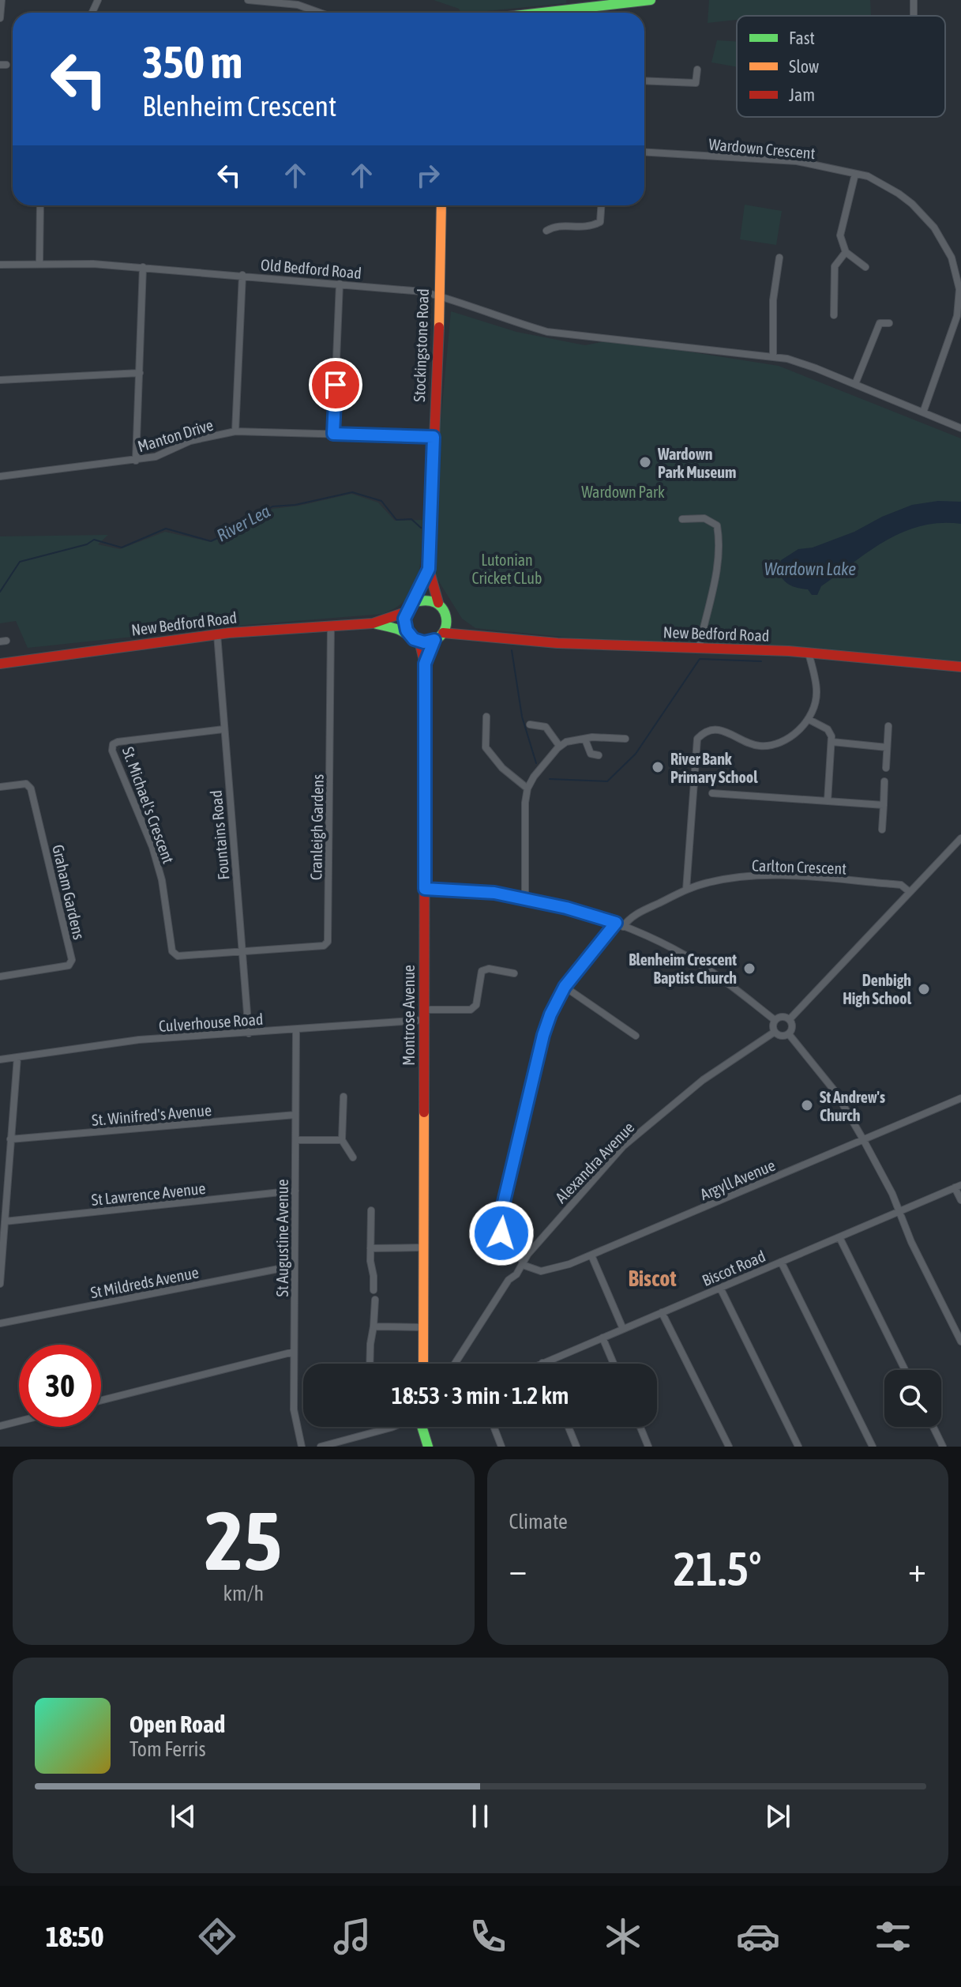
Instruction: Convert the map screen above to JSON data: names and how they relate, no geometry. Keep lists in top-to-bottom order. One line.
{"streets":{"main road":["Stockingstone Road","New Bedford Road","Montrose Avenue"],"street":["Wardown Crescent","Old Bedford Road","Manton Drive","St. Michael's Crescent","Cranleigh Gardens","Fountains Road","Carlton Crescent","Graham Gardens","Culverhouse Road","St. Winifred's Avenue","Alexandra Avenue","Argyll Avenue","St Lawrence Avenue","St Augustine Avenue","Biscot Road","St Mildreds Avenue"]},"crossings":[["Old Bedford Road","Stockingstone Road"],["Stockingstone Road","Manton Drive"],["Stockingstone Road","New Bedford Road"],["Stockingstone Road","Montrose Avenue"],["New Bedford Road","Cranleigh Gardens"],["New Bedford Road","Fountains Road"],["New Bedford Road","Montrose Avenue"],["St. Michael's Crescent","Cranleigh Gardens"],["St. Michael's Crescent","Fountains Road"],["Cranleigh Gardens","Fountains Road"],["Fountains Road","Culverhouse Road"],["Carlton Crescent","Alexandra Avenue"],["Carlton Crescent","Argyll Avenue"],["Montrose Avenue","Culverhouse Road"],["Culverhouse Road","St Augustine Avenue"],["St. Winifred's Avenue","St Augustine Avenue"],["Alexandra Avenue","Argyll Avenue"],["St Lawrence Avenue","St Augustine Avenue"],["St Augustine Avenue","St Mildreds Avenue"]],"districts":["Biscot"],"water":["River Lea","Wardown Lake"],"parks":["Wardown Park","Lutonian Cricket CLub"],"places":["Wardown Park Museum","River Bank Primary School","Blenheim Crescent Baptist Church","Denbigh High School","St Andrew's Church"],"legend":["Fast","Slow","Jam"],"page":{"turn":["350 m","Blenheim Crescent"],"limit":"30","trip":"18:53 · 3 min · 1.2 km","tile":[["25","km/h"],"Climate"],"heat":["−","21.5°","+"],"song":["Open Road","Tom Ferris"],"tabs":"18:50"}}
